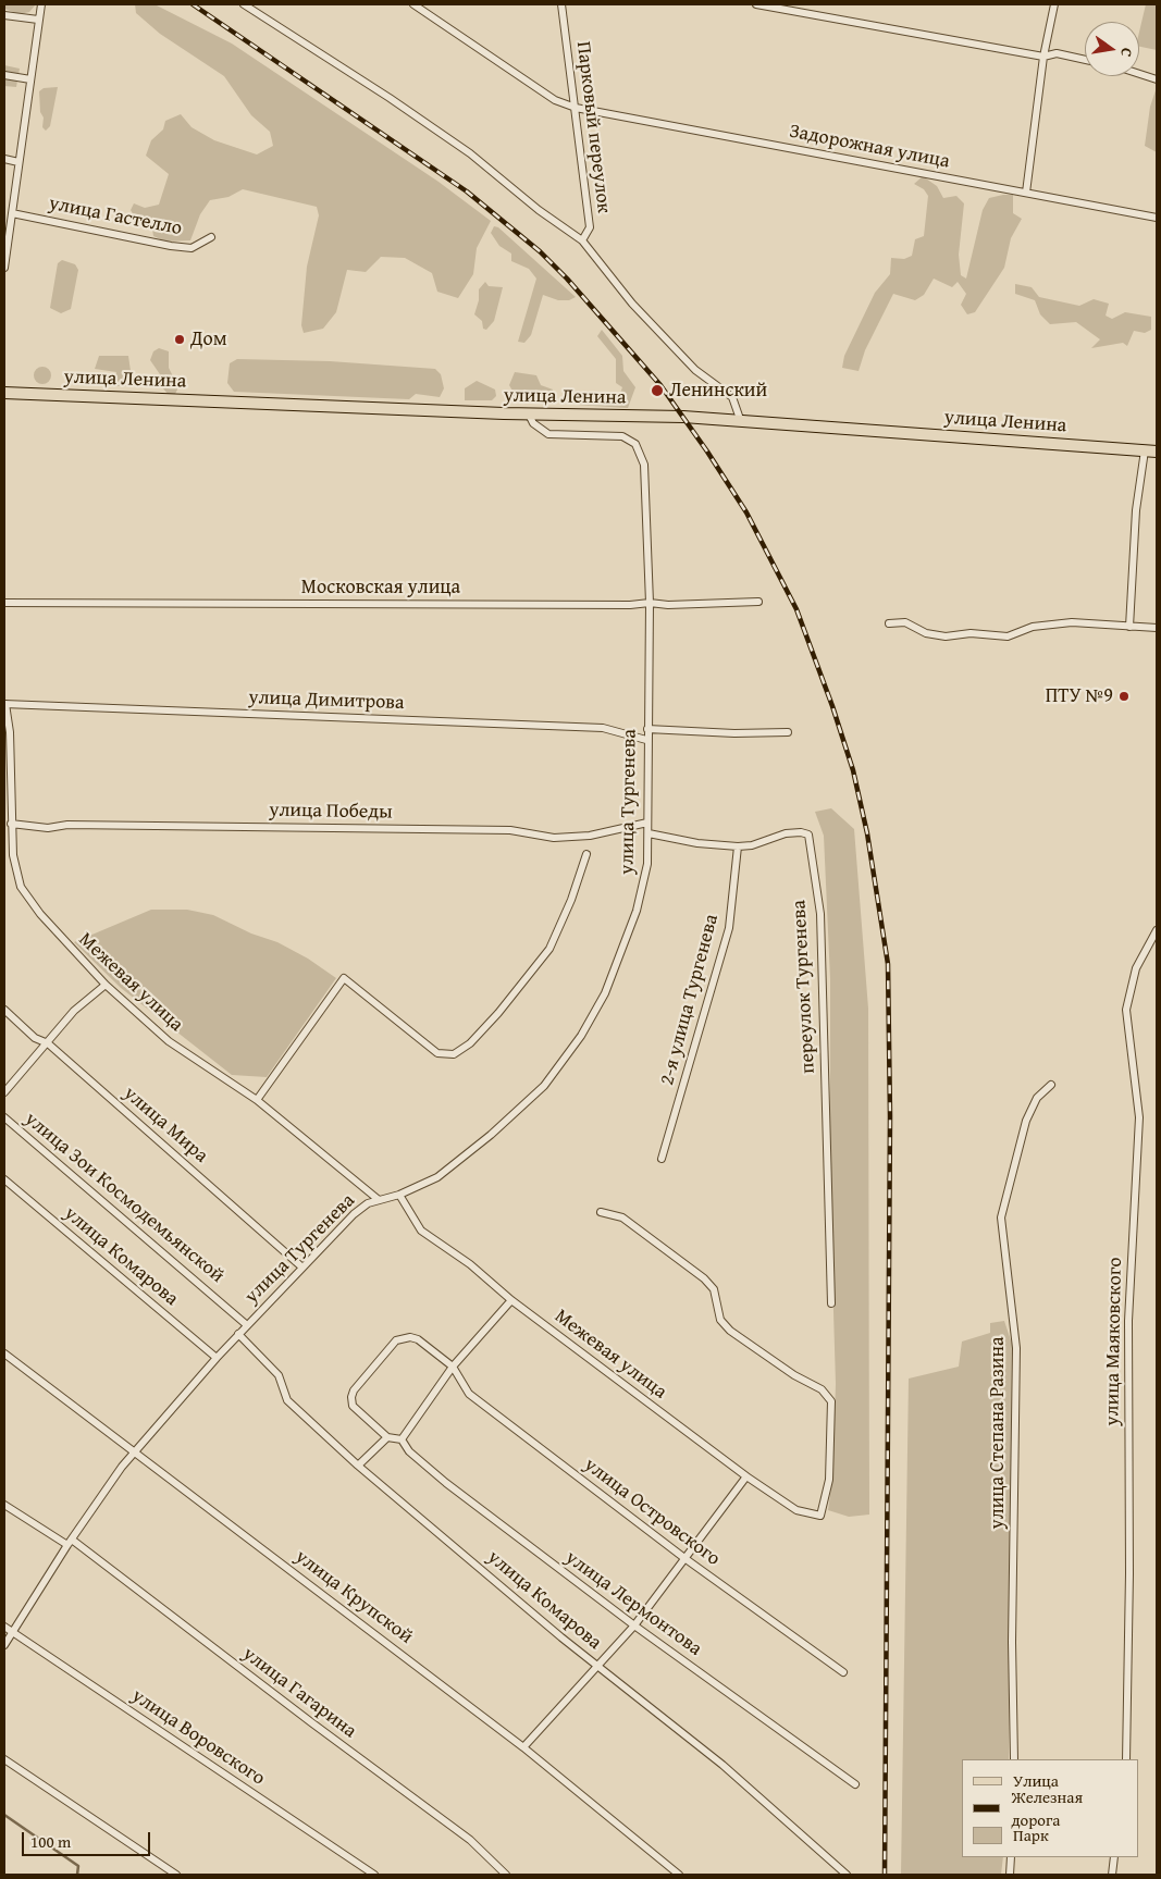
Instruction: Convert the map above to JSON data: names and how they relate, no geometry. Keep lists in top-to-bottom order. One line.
{"streets":{"main road":["улица Ленина"],"street":["Парковый переулок","Задорожная улица","улица Гастелло","Московская улица","улица Димитрова","улица Тургенева","улица Победы","Межевая улица","переулок Тургенева","2-я улица Тургенева","улица Мира","улица Зои Космодемьянской","улица Комарова","улица Маяковского","улица Степана Разина","улица Островского","улица Крупской","улица Лермонтова","улица Гагарина","улица Воровского"]},"crossings":[["Парковый переулок","Задорожная улица"],["Парковый переулок","улица Ленина"],["улица Ленина","улица Тургенева"],["Московская улица","улица Тургенева"],["улица Димитрова","улица Тургенева"],["улица Димитрова","Межевая улица"],["улица Тургенева","улица Победы"],["улица Тургенева","Межевая улица"],["улица Тургенева","переулок Тургенева"],["улица Тургенева","улица Мира"],["улица Тургенева","улица Зои Космодемьянской"],["улица Тургенева","улица Комарова"],["улица Тургенева","улица Крупской"],["улица Тургенева","улица Гагарина"],["улица Тургенева","улица Воровского"],["улица Победы","Межевая улица"],["переулок Тургенева","2-я улица Тургенева"]],"places":["Дом","Ленинский","ПТУ №9"],"legend":["Улица","Железная дорога","Парк"],"scale_bar":"100 m","north":"right"}
